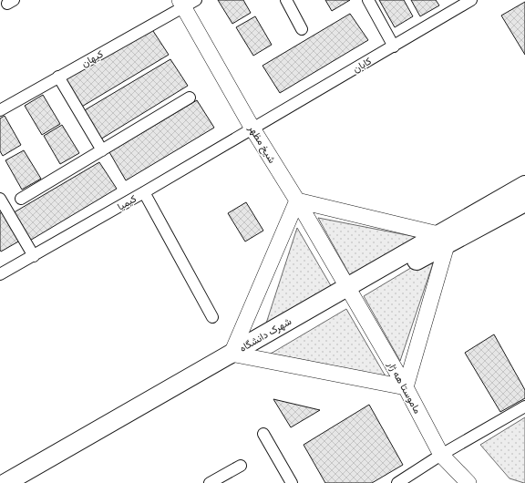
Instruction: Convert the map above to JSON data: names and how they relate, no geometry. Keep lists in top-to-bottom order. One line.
{"streets":{"main road":["شیخ مظهر","شهرک دانشگاه","ماموستا هه ژار"],"street":["کیهان","کابان","کیمیا"]},"crossings":[["کیهان","شیخ مظهر"],["کابان","شیخ مظهر"],["کابان","کیمیا"],["شیخ مظهر","کیمیا"],["شیخ مظهر","شهرک دانشگاه"],["شیخ مظهر","ماموستا هه ژار"],["شهرک دانشگاه","ماموستا هه ژار"]]}
